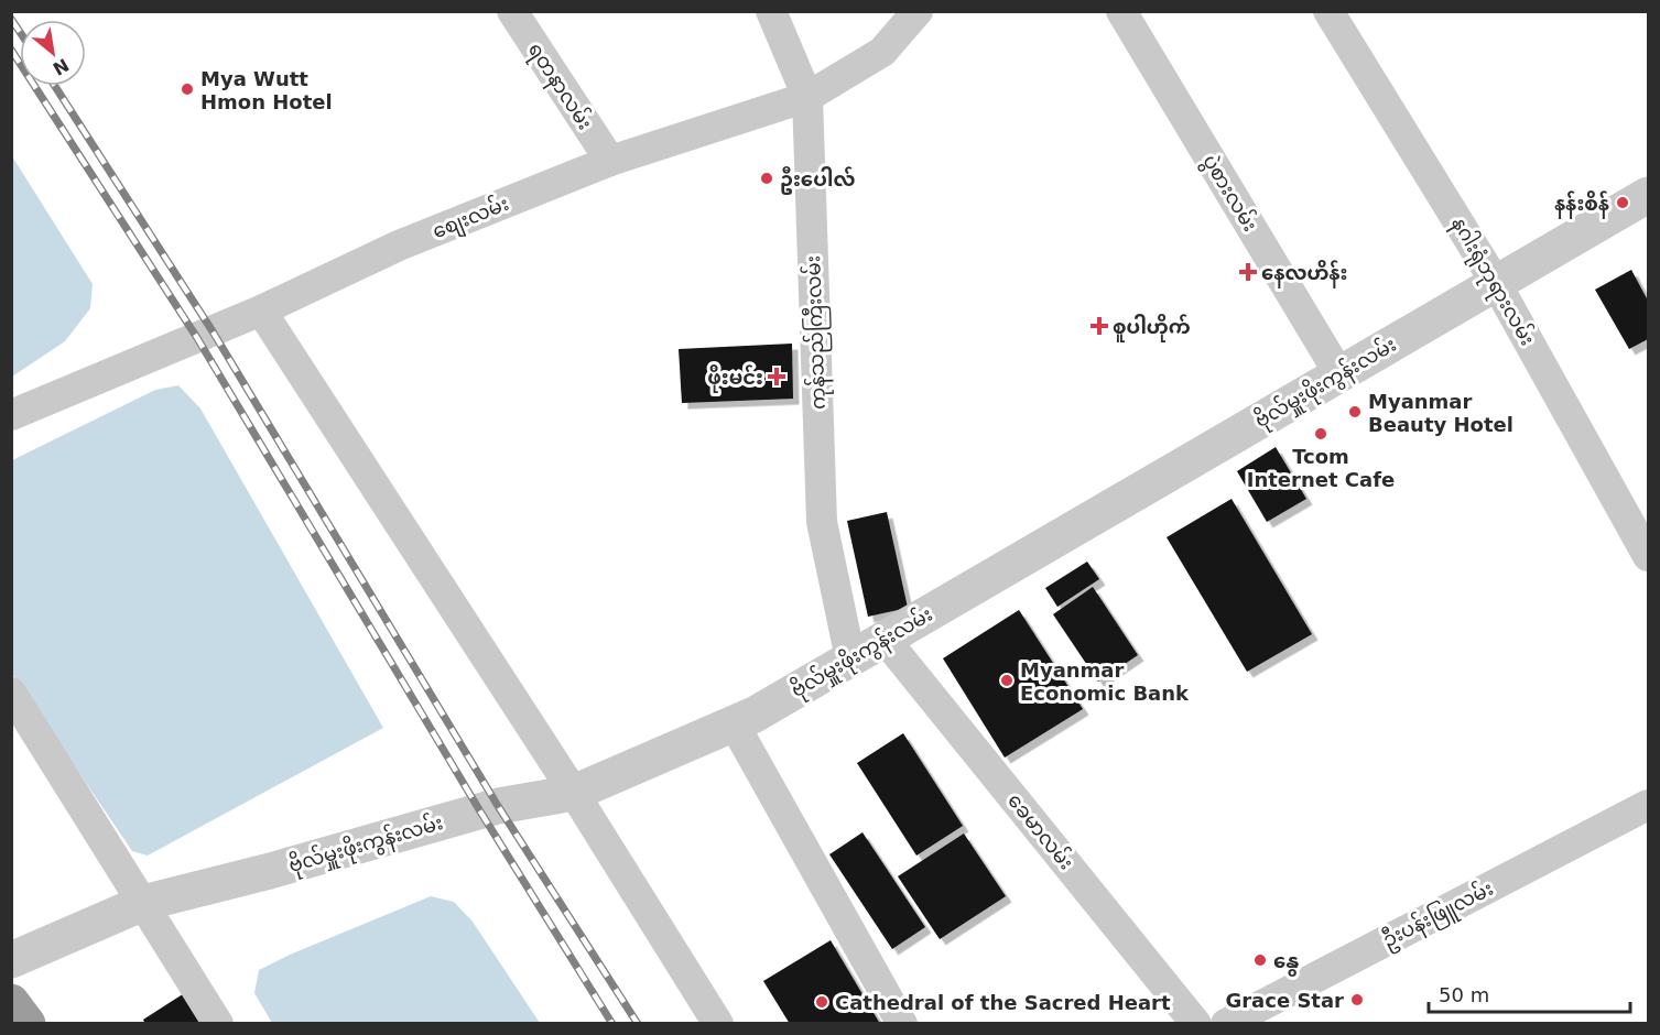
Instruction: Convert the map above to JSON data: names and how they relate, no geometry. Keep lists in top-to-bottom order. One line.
{"streets":{"street":["ရတနာလမ်း","ပွဲစားလမ်း","စျေးလမ်း","နဂါးရုံဘုရားလမ်း","ကုန်သည်ကြီးလမ်း","ဗိုလ်မှူးဖိုးကွန်းလမ်း","ခေမာလမ်း","ဦးပန်းဖြူလမ်း"]},"crossings":[["ရတနာလမ်း","စျေးလမ်း"],["ပွဲစားလမ်း","ဗိုလ်မှူးဖိုးကွန်းလမ်း"],["စျေးလမ်း","ကုန်သည်ကြီးလမ်း"],["နဂါးရုံဘုရားလမ်း","ဗိုလ်မှူးဖိုးကွန်းလမ်း"],["ကုန်သည်ကြီးလမ်း","ဗိုလ်မှူးဖိုးကွန်းလမ်း"],["ဗိုလ်မှူးဖိုးကွန်းလမ်း","ခေမာလမ်း"]],"places":{"other":["Mya Wutt Hmon Hotel","ဦးပေါလ်","နန်းစိန်","Myanmar Beauty Hotel","Tcom Internet Cafe","Myanmar Economic Bank","နွေ","Grace Star","Cathedral of the Sacred Heart"],"health":["နေလဟိန်း","စူပါဟိုက်","ဖိုးမင်း"]},"scale_bar":"50 m","north":"bottom right"}
